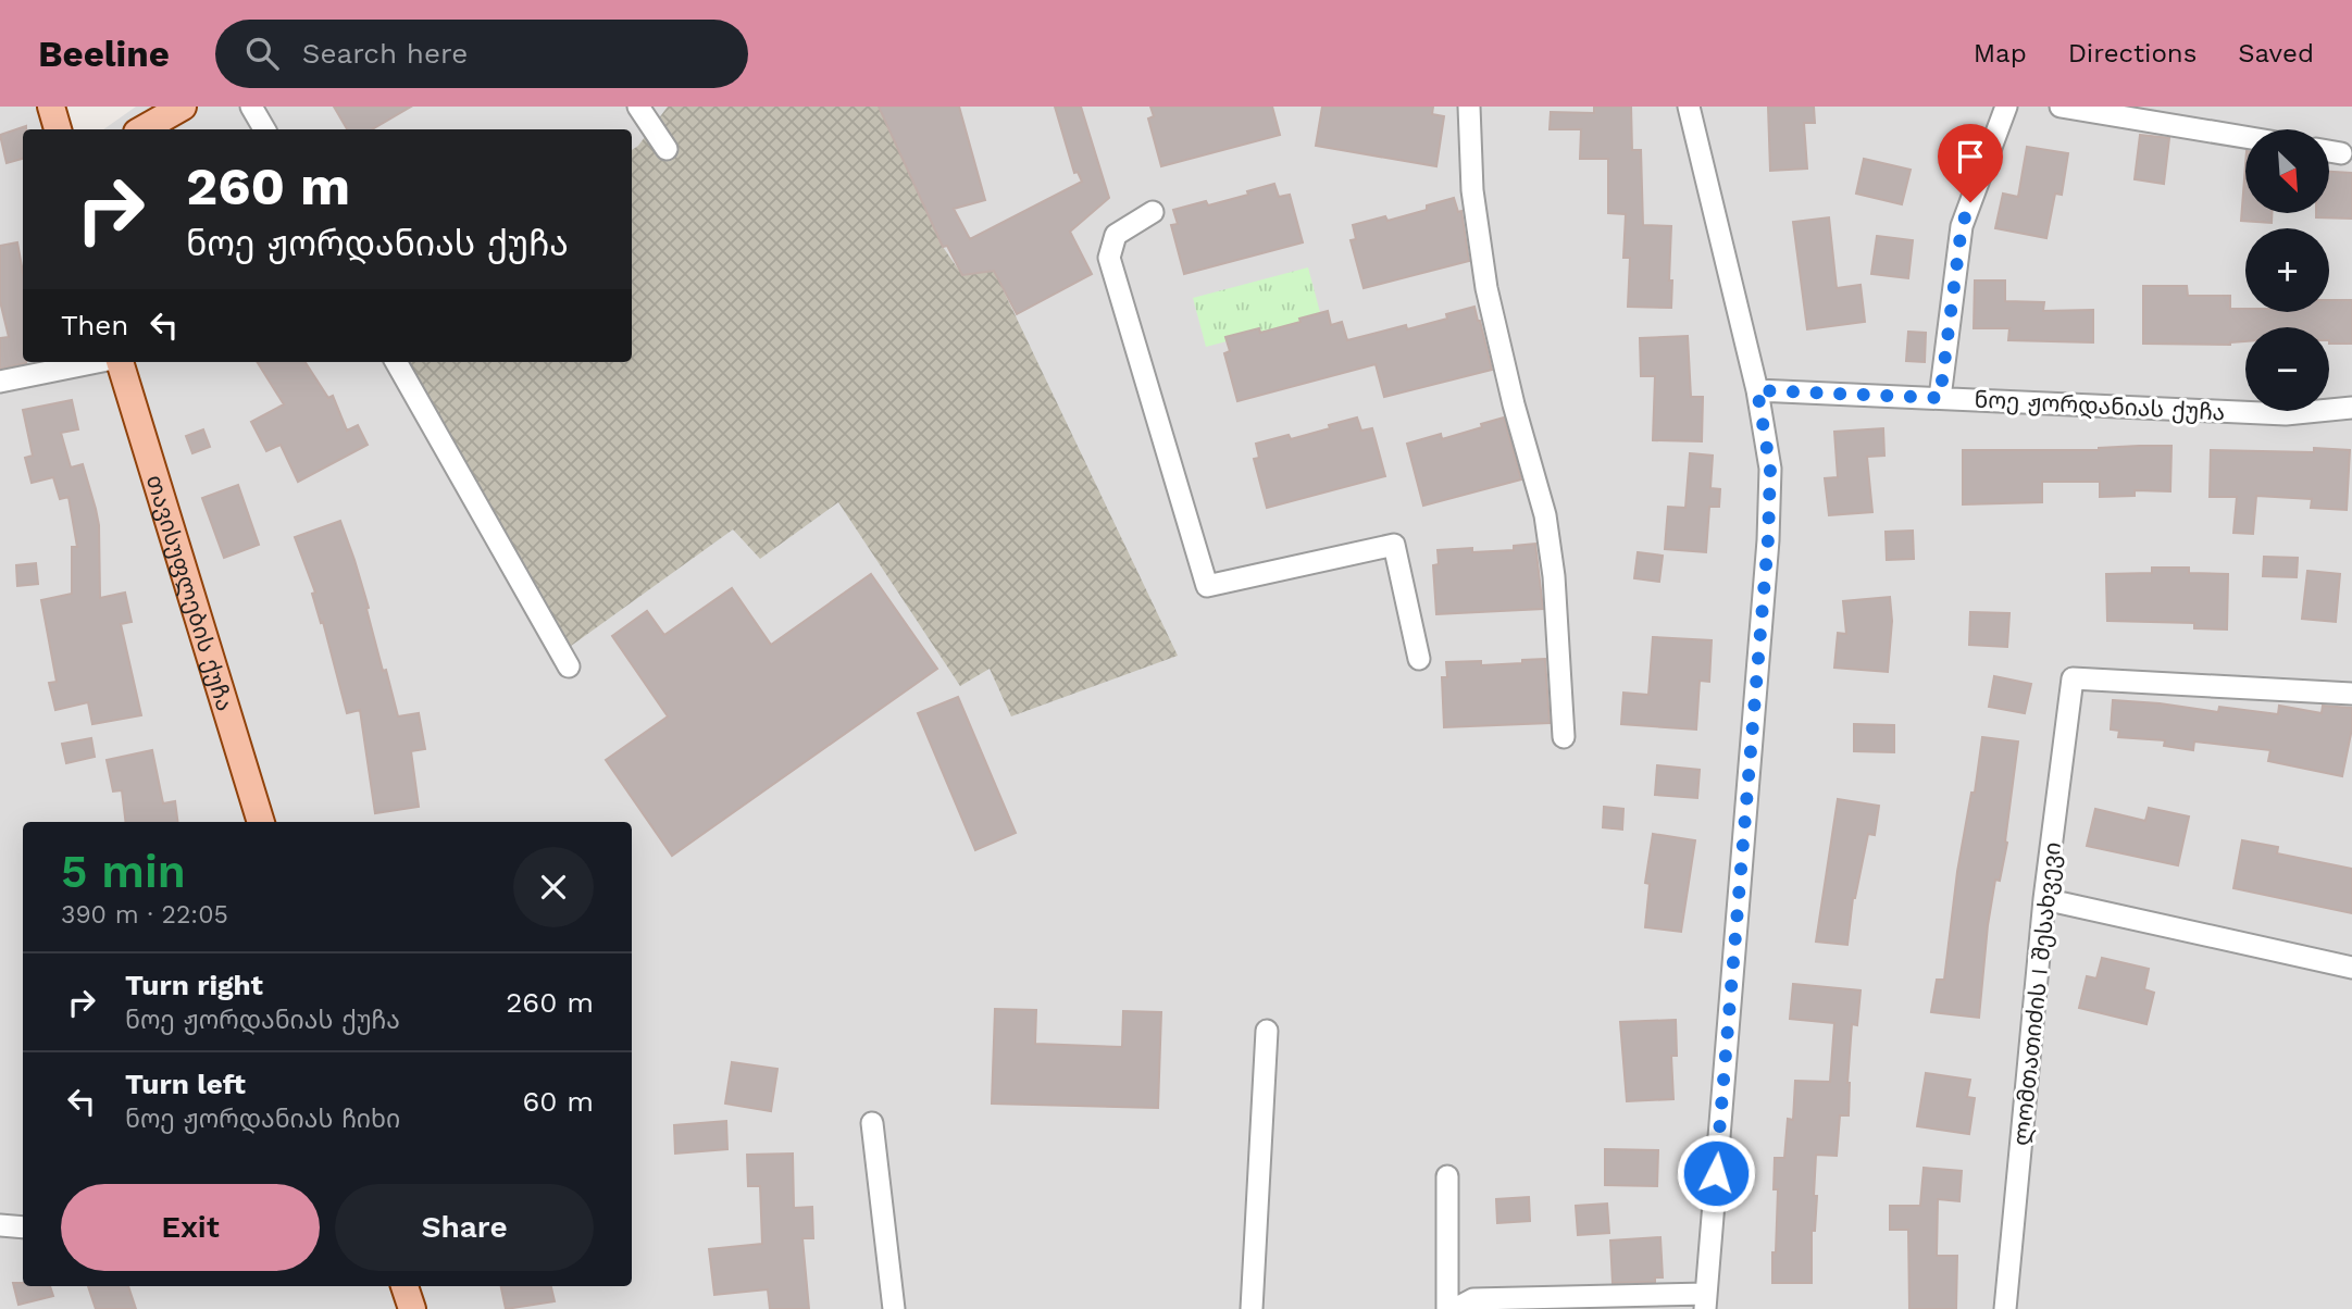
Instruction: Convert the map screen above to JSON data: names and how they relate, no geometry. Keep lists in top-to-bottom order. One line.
{"streets":{"main road":["თავისუფლების ქუჩა"],"street":["ნოე ჟორდანიას ქუჩა","ლომთათიძის I შესახვევი"]},"north":"bottom right","page":{"header":"Beeline","search":"Search here","nav":["Map","Directions","Saved"],"map_buttons":["+","−"],"turn":["260 m","ნოე ჟორდანიას ქუჩა"],"then":"Then","heading":["5 min","390 m · 22:05"],"list":[{"name":"Turn right","note":"ნოე ჟორდანიას ქუჩა","value":"260 m"},{"name":"Turn left","note":"ნოე ჟორდანიას ჩიხი","value":"60 m"}],"buttons":["Exit","Share"]}}
